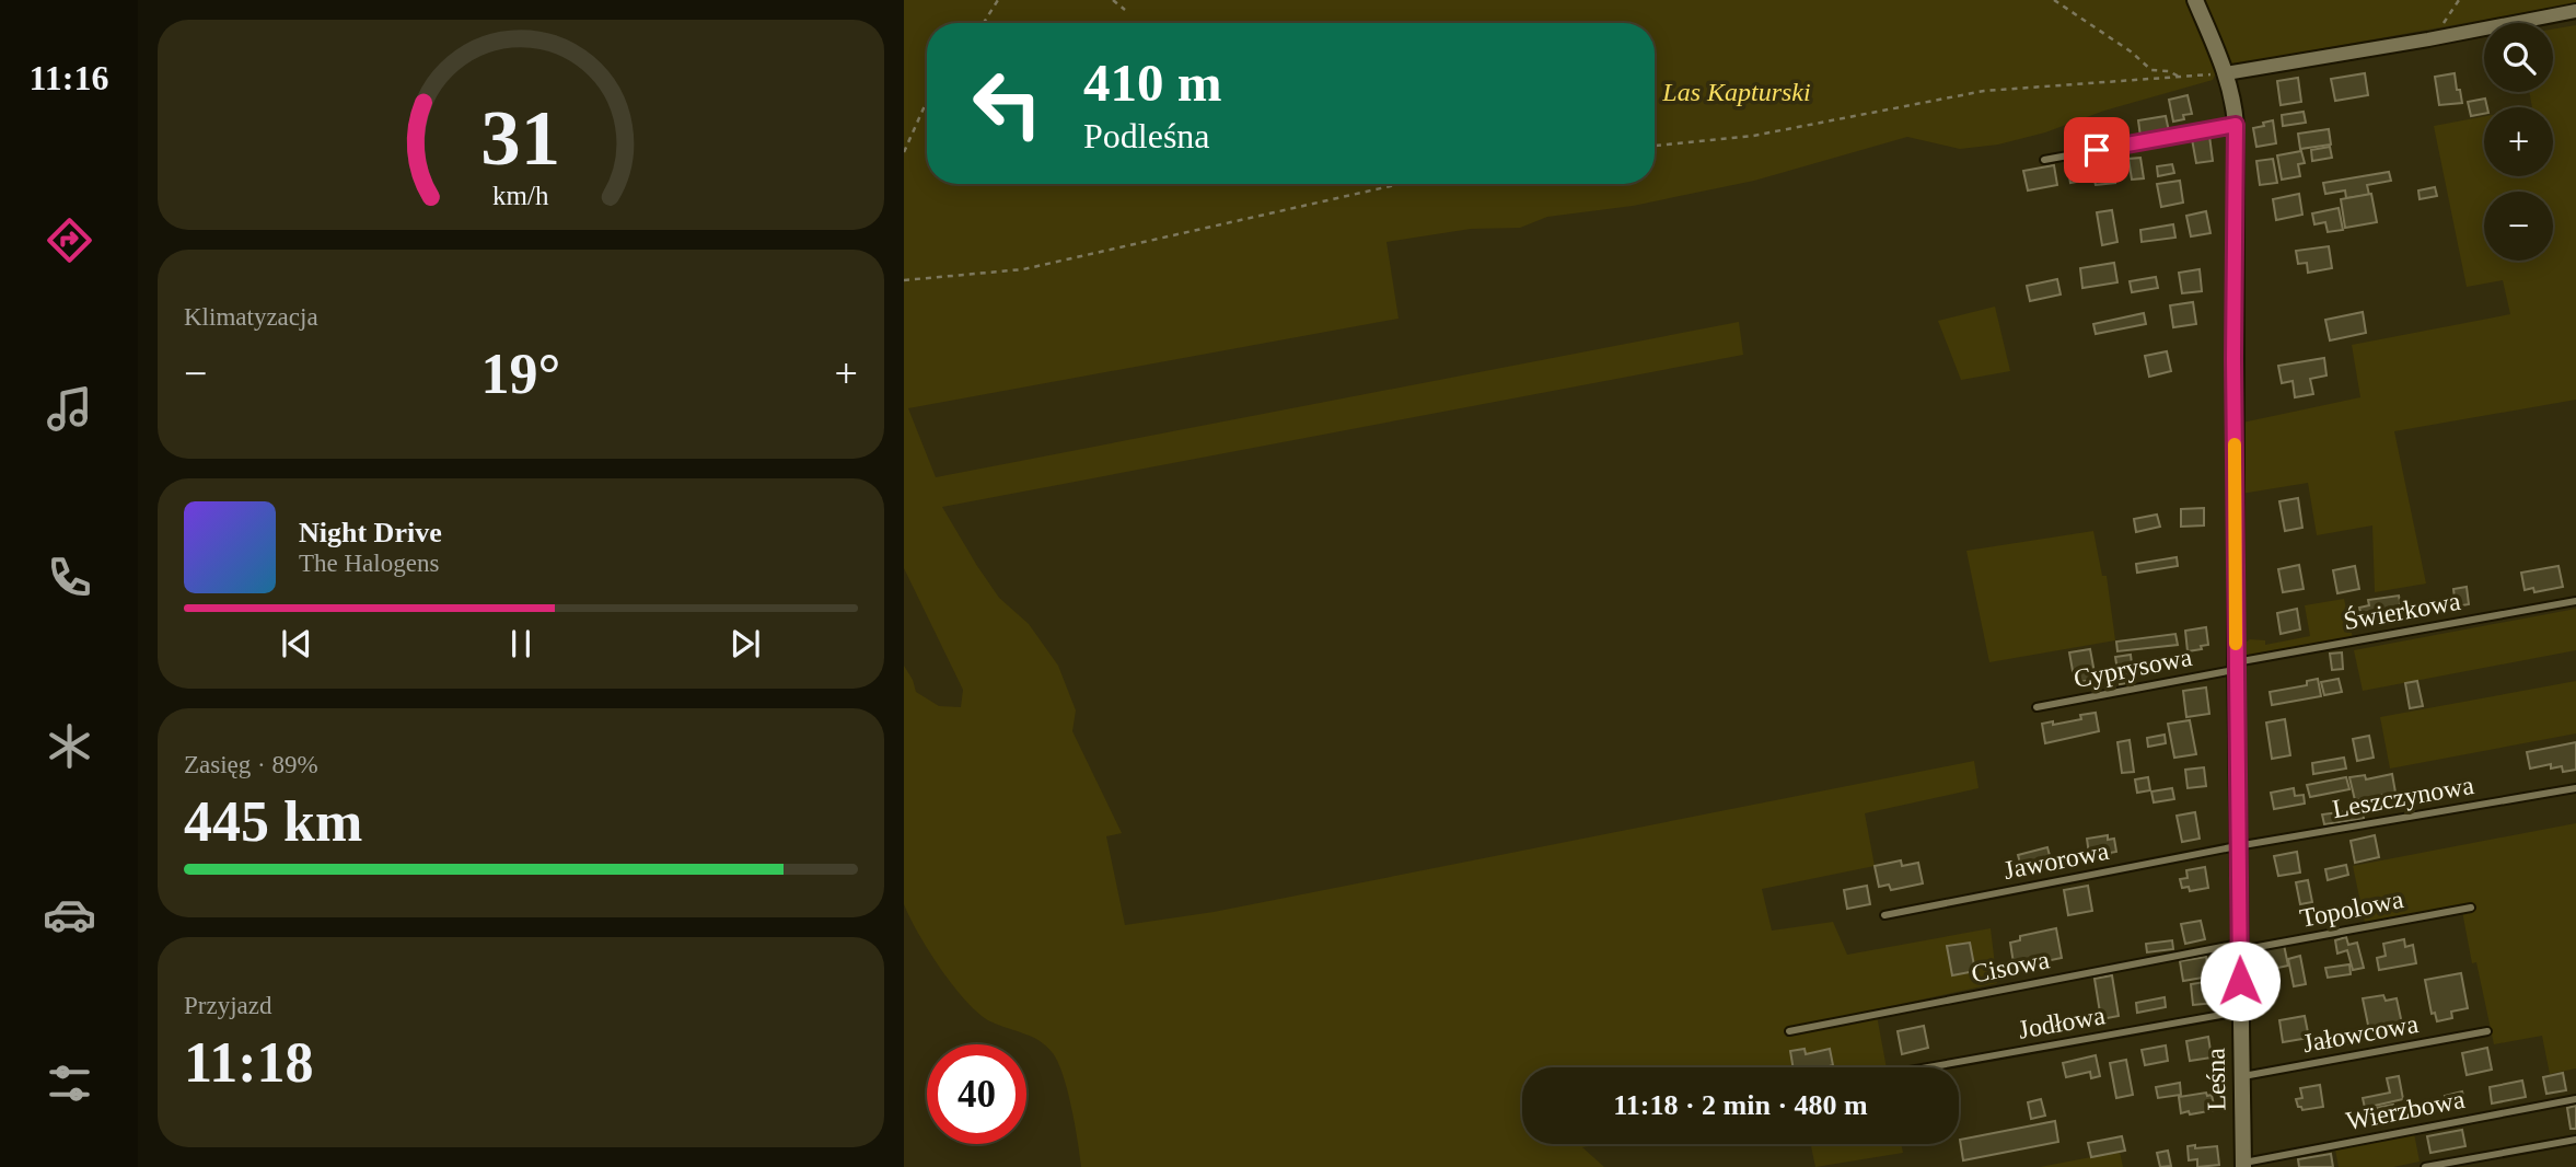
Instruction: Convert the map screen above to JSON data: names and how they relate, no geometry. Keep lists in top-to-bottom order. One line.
{"streets":{"street":["Leśna"],"lane":["Świerkowa","Cyprysowa","Leszczynowa","Jaworowa","Topolowa","Cisowa","Jodłowa","Jałowcowa","Wierzbowa"]},"crossings":[["Świerkowa","Cyprysowa"],["Świerkowa","Leśna"],["Cyprysowa","Leśna"],["Leszczynowa","Jaworowa"],["Leszczynowa","Leśna"],["Jaworowa","Leśna"],["Topolowa","Cisowa"],["Topolowa","Leśna"],["Cisowa","Leśna"],["Jodłowa","Leśna"],["Jałowcowa","Leśna"],["Leśna","Wierzbowa"]],"parks":["Las Kapturski"],"page":{"tabs":"11:16","map_buttons":["+","−"],"turn":["410 m","Podleśna"],"tile":["Klimatyzacja",["Zasięg · 89%","445 km"],["Przyjazd","11:18"]],"heat":["−","19°","+"],"song":["Night Drive","The Halogens"],"limit":"40","trip":"11:18 · 2 min · 480 m","gauge":["31","km/h"]}}
